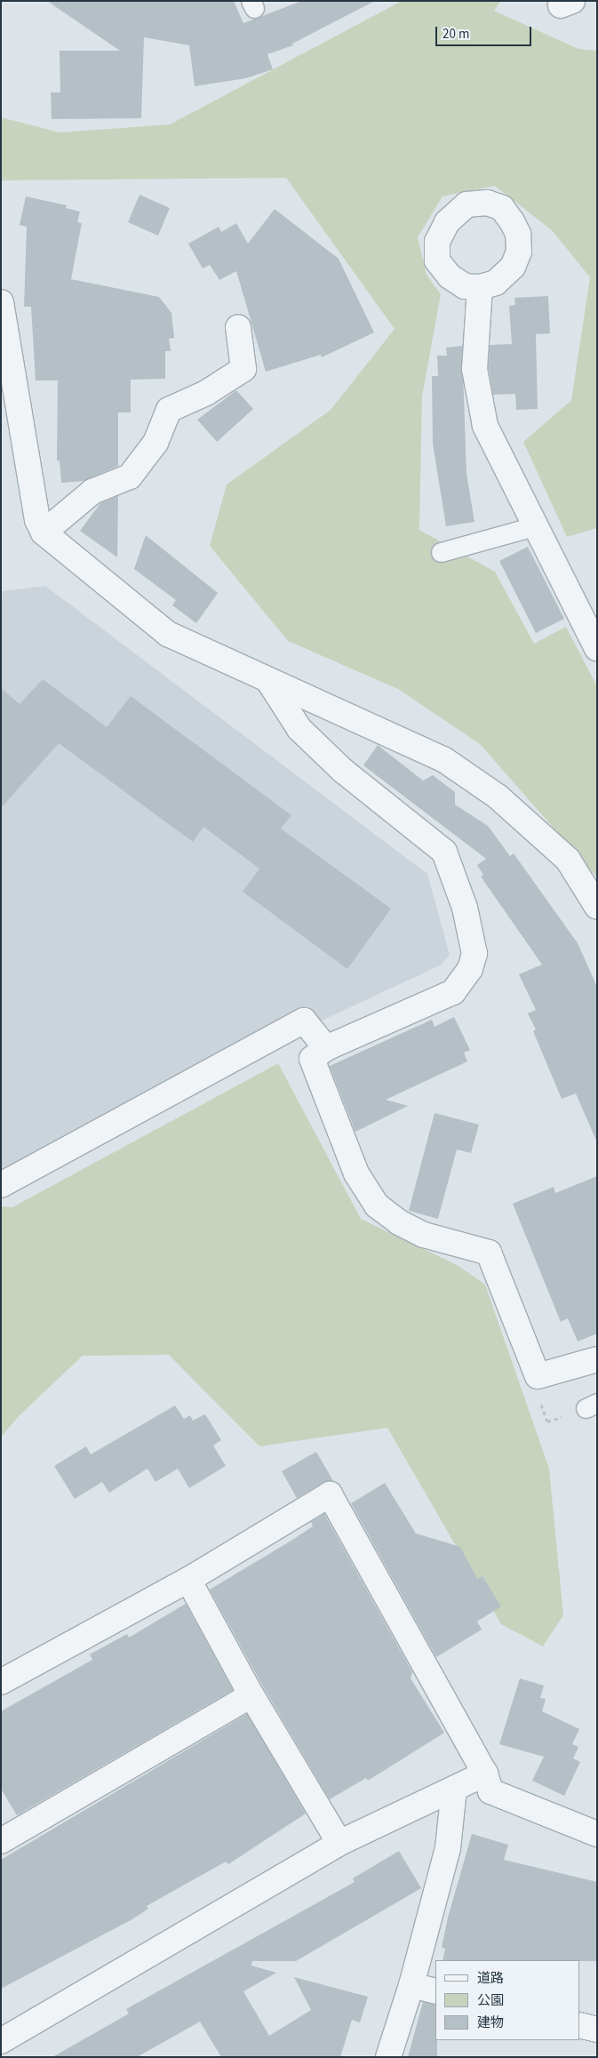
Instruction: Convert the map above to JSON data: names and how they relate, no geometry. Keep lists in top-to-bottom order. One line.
{"legend":["道路","公園","建物"],"scale_bar":"20 m"}
